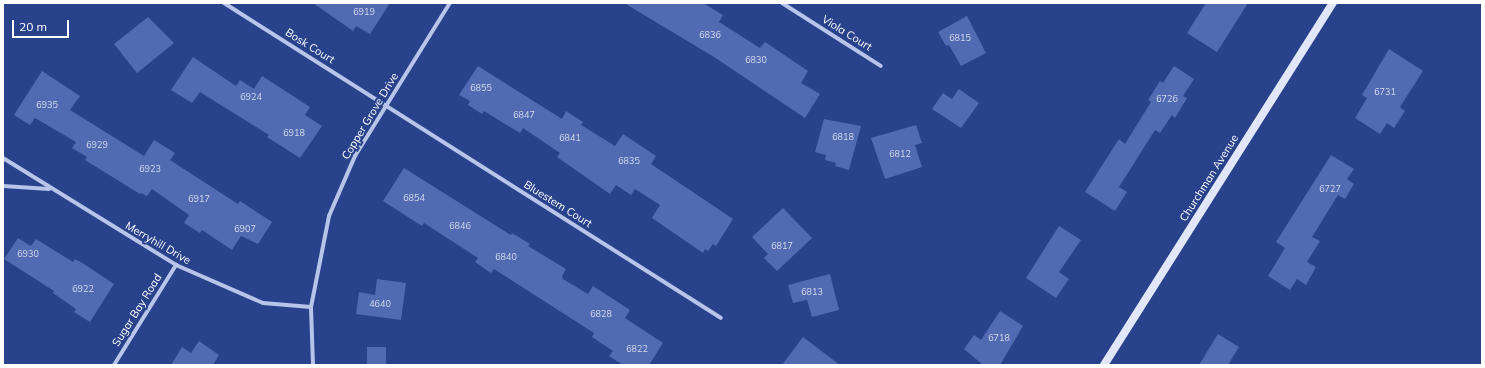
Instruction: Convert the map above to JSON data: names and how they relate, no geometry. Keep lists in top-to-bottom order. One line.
{"streets":{"street":["Viola Court","Bosk Court","Copper Grove Drive","Churchman Avenue","Bluestem Court","Merryhill Drive","Sugar Bay Road"]},"crossings":[["Bosk Court","Copper Grove Drive"],["Bosk Court","Bluestem Court"],["Copper Grove Drive","Bluestem Court"],["Copper Grove Drive","Merryhill Drive"],["Merryhill Drive","Sugar Bay Road"]],"house_numbers":["6919","6836","6815","6830","6855","6731","6924","6726","6935","6847","6918","6818","6841","6929","6812","6835","6923","6727","6854","6917","6846","6907","6817","6930","6840","6922","6813","4640","6828","6718","6822"],"scale_bar":"20 m"}
